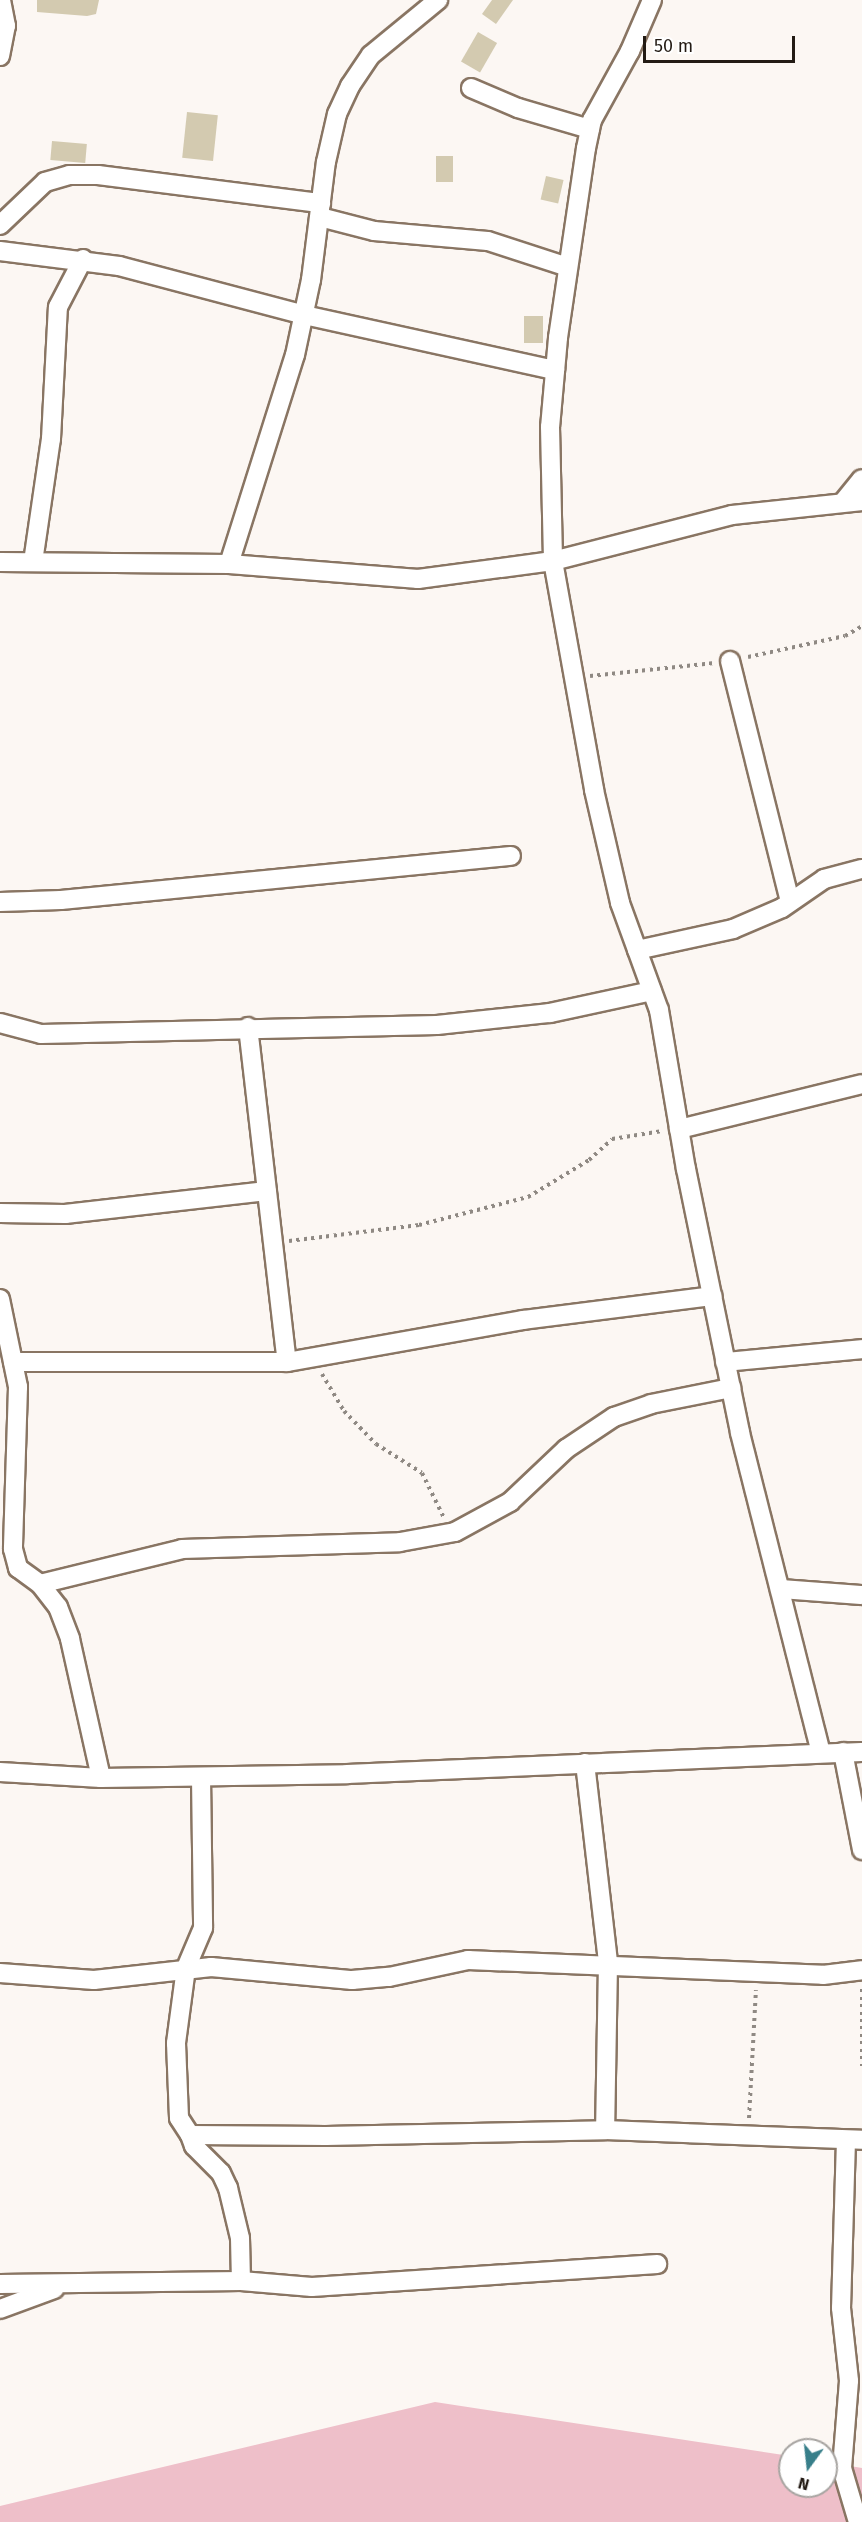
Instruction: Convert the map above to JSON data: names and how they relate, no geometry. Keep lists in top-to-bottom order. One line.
{"scale_bar":"50 m","north":"bottom"}
